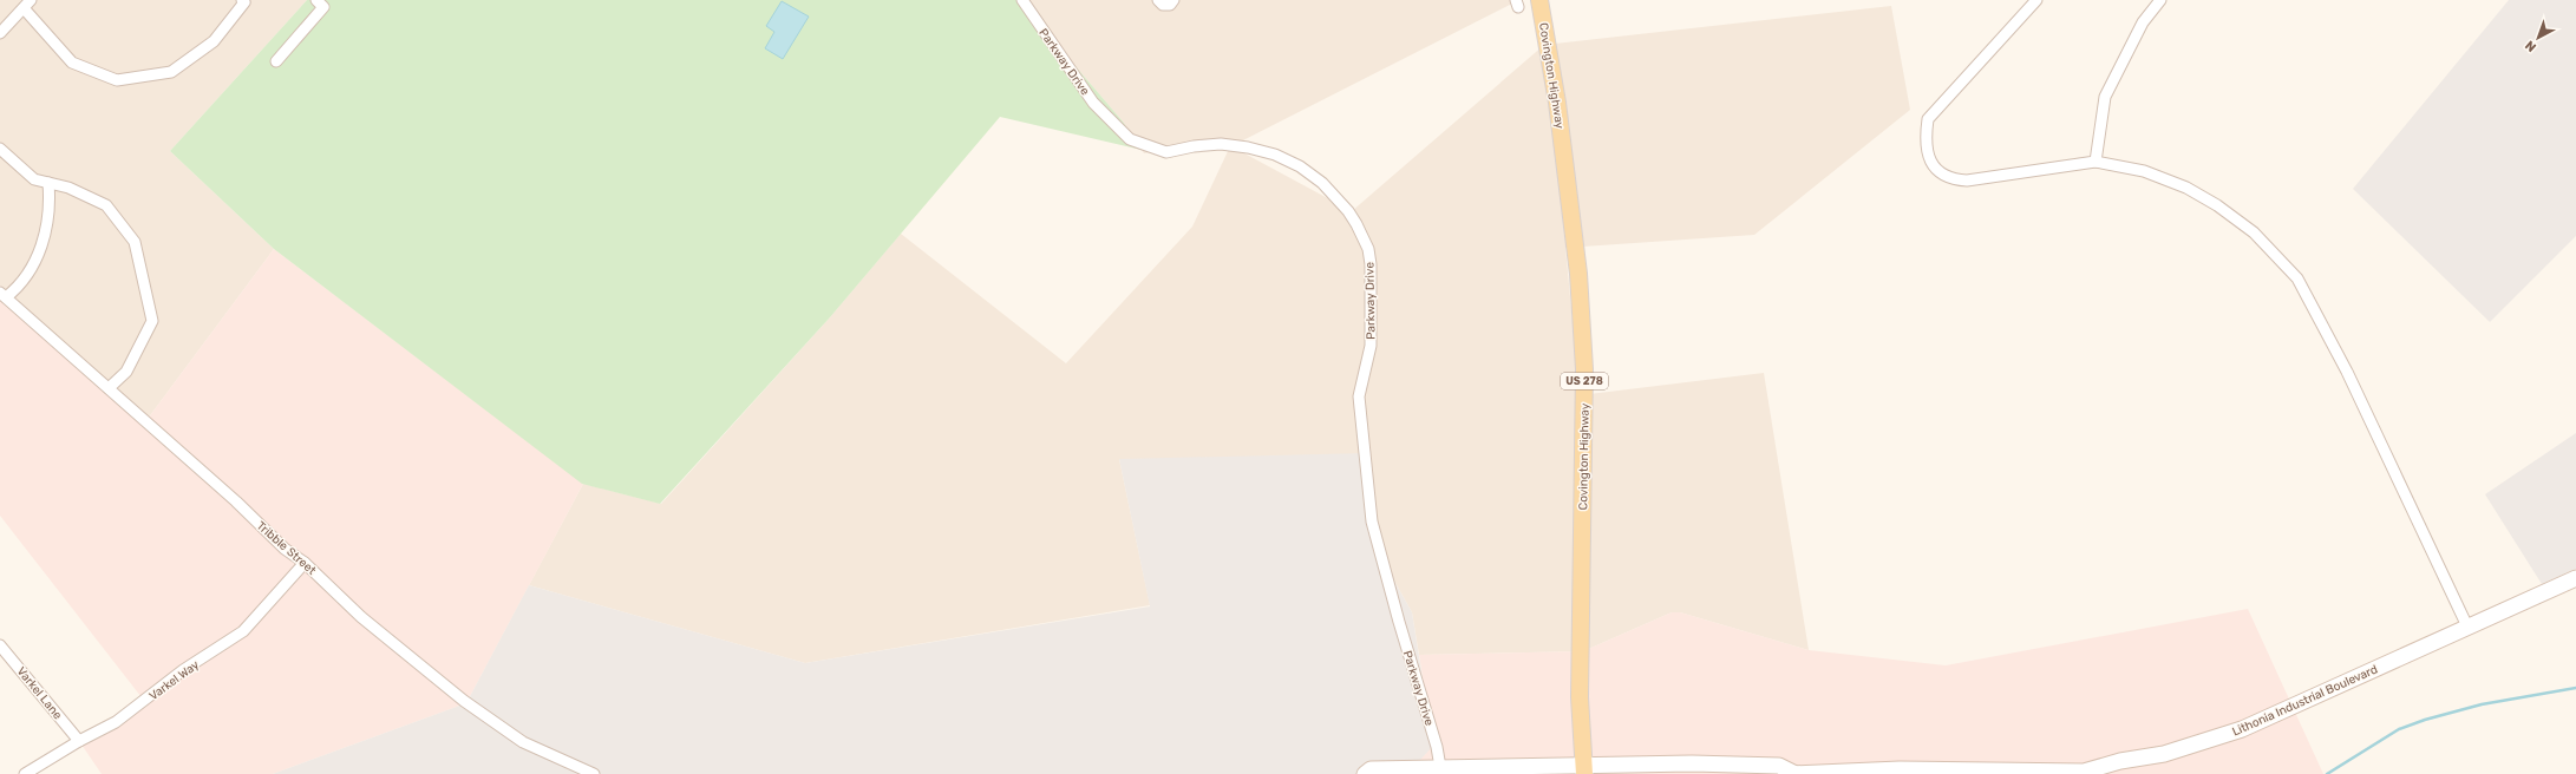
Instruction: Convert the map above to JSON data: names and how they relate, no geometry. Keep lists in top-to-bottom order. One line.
{"streets":{"main road":["Covington Highway","US 278","Lithonia Industrial Boulevard"],"street":["Parkway Drive","Tribble Street","Varkel Way","Varkel Lane"]},"crossings":[["Parkway Drive","Lithonia Industrial Boulevard"],["Covington Highway","Lithonia Industrial Boulevard"],["Tribble Street","Varkel Way"],["Varkel Way","Varkel Lane"]],"north":"bottom left"}
